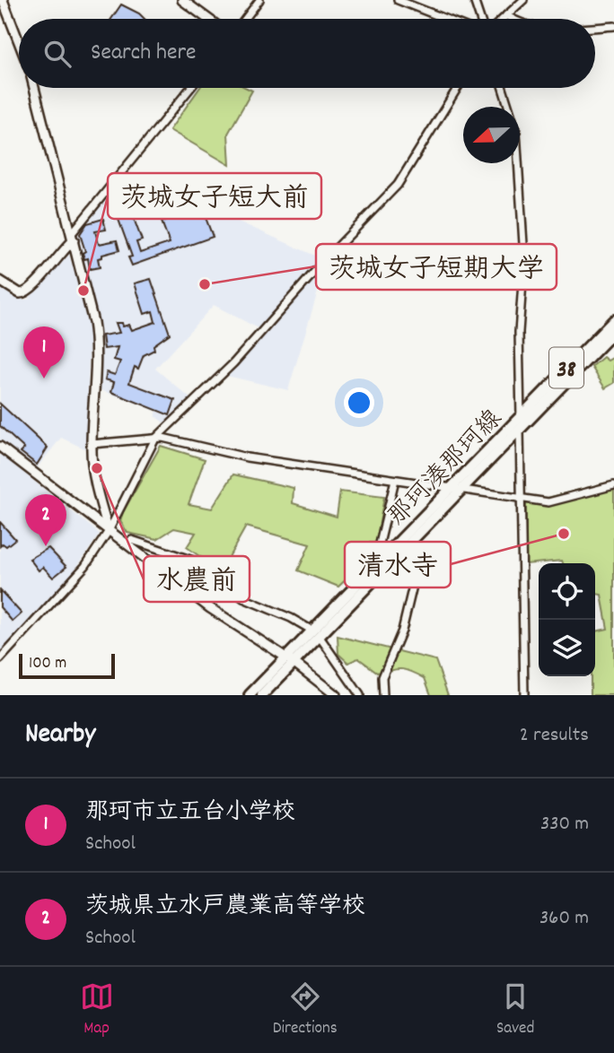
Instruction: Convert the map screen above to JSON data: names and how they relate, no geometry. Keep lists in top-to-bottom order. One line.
{"streets":{"main road":["38","那珂湊那珂線"]},"places":["茨城女子短期大学","茨城女子短大前","水農前","清水寺"],"scale_bar":"100 m","north":"left","page":{"search":"Search here","pins":["1","2"],"scale":"100 m","heading":["Nearby","2 results"],"list":[{"mark":"1","name":"那珂市立五台小学校","note":"School","value":"330 m"},{"mark":"2","name":"茨城県立水戸農業高等学校","note":"School","value":"360 m"}],"nav":["Map","Directions","Saved"]}}
